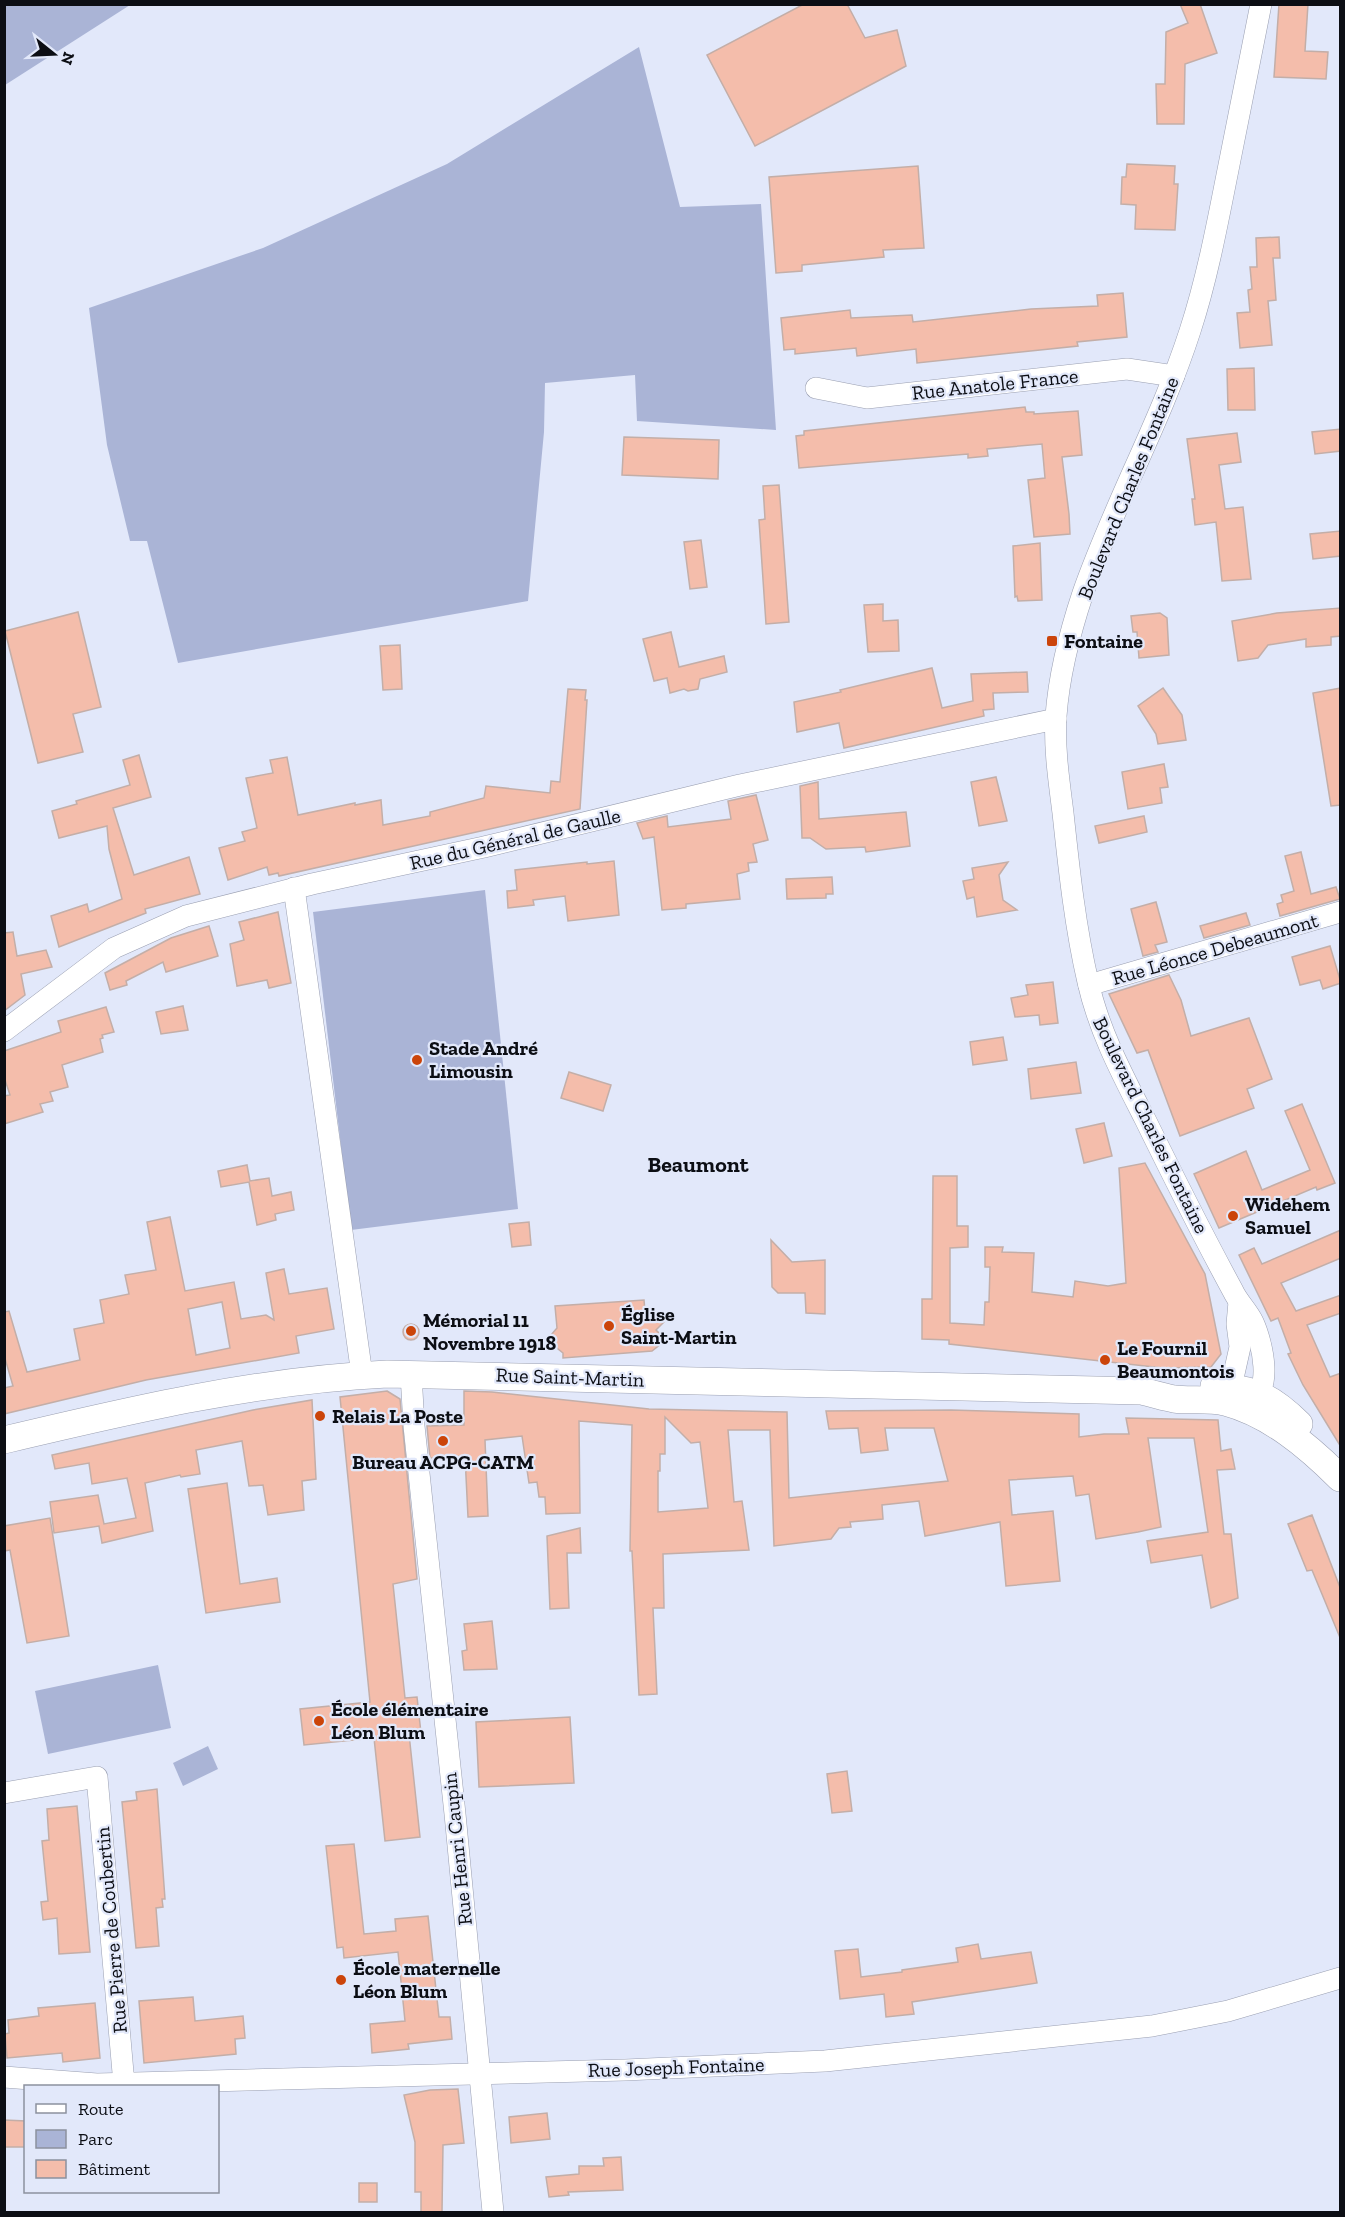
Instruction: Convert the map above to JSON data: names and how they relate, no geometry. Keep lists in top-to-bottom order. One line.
{"streets":{"main road":["Rue Saint-Martin"],"street":["Rue Anatole France","Boulevard Charles Fontaine","Rue du Général de Gaulle","Rue Léonce Debeaumont","Rue Henri Caupin","Rue Pierre de Coubertin","Rue Joseph Fontaine"]},"crossings":[["Rue Anatole France","Boulevard Charles Fontaine"],["Boulevard Charles Fontaine","Rue du Général de Gaulle"],["Boulevard Charles Fontaine","Rue Léonce Debeaumont"],["Boulevard Charles Fontaine","Rue Saint-Martin"],["Rue Saint-Martin","Rue Henri Caupin"],["Rue Henri Caupin","Rue Joseph Fontaine"],["Rue Pierre de Coubertin","Rue Joseph Fontaine"]],"districts":["Beaumont"],"places":{"transit":["Fontaine"],"other":["Stade André Limousin","Widehem Samuel","Église Saint-Martin","Mémorial 11 Novembre 1918","Le Fournil Beaumontois","Relais La Poste","Bureau ACPG-CATM","École élémentaire Léon Blum","École maternelle Léon Blum"]},"legend":["Route","Parc","Bâtiment"],"north":"right"}
